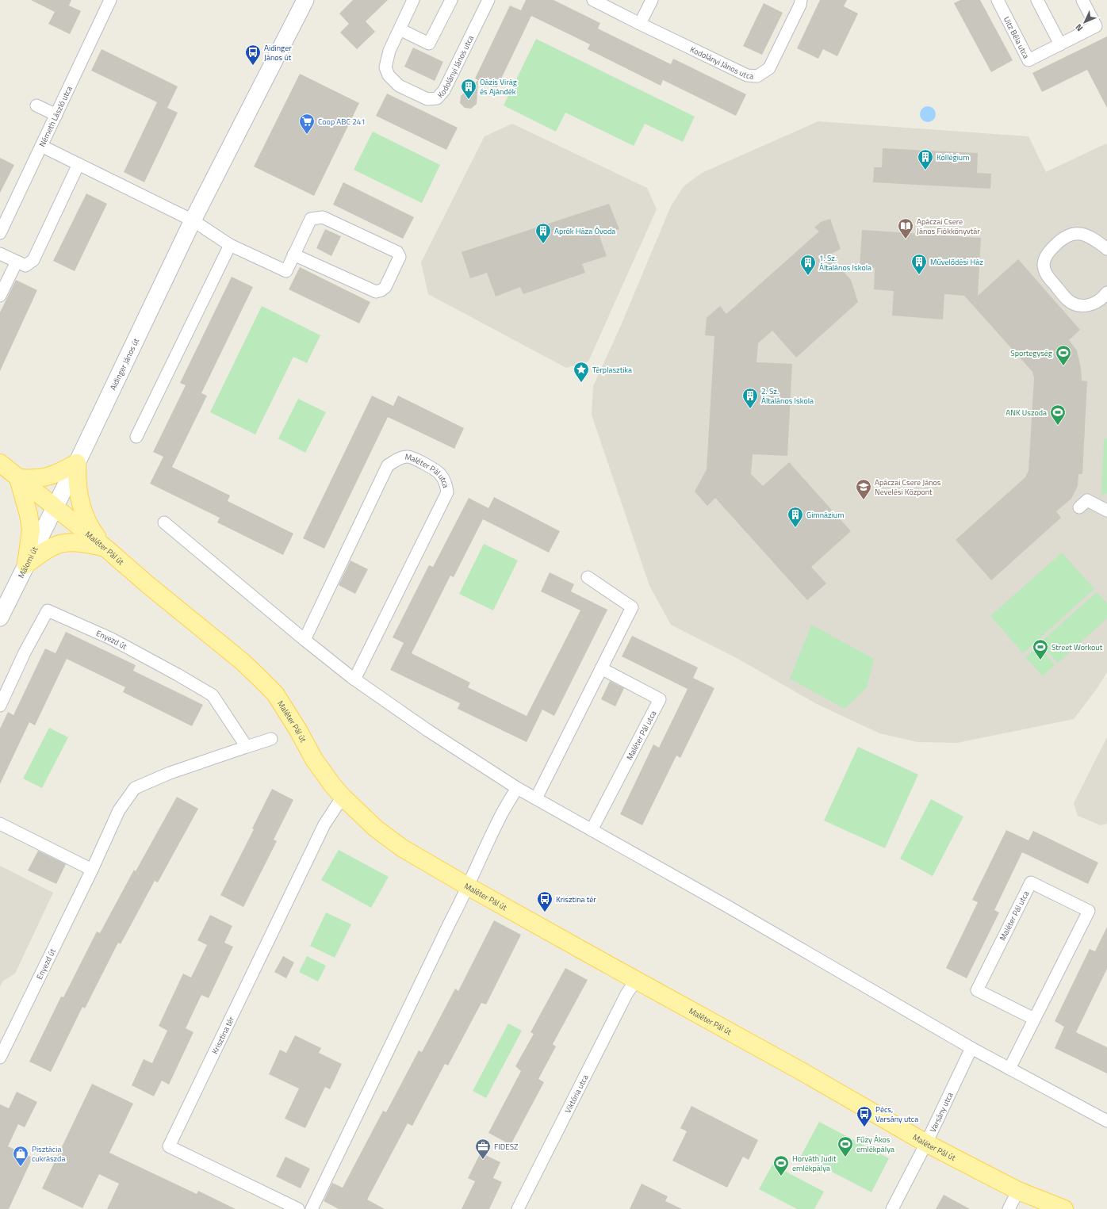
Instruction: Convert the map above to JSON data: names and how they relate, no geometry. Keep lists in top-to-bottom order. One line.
{"streets":{"main road":["Maléter Pál út"],"street":["Uitz Béla utca","Kodolányi János utca","Németh László utca","Aidinger János út","Maléter Pál utca","Málomi út","Enyezd út","Krisztina tér","Viktória utca","Varsány utca"]},"crossings":[["Aidinger János út","Maléter Pál út"],["Aidinger János út","Málomi út"],["Maléter Pál út","Málomi út"],["Maléter Pál út","Krisztina tér"],["Maléter Pál út","Viktória utca"],["Maléter Pál út","Varsány utca"]],"places":{"bus stop":["Aidinger János út","Krisztina tér","Pécs, Varsány utca"],"building":["Oázis Virág és Ajándék","Kollégium","Aprók Háza Óvoda","Művelődési Ház","1. Sz. Általános Iskola","2. Sz. Általános Iskola","Gimnázium"],"supermarket":["Coop ABC 241"],"library":["Apáczai Csere János Fiókkönyvtár"],"sports":["Sportegység","ANK Uszoda","Street Workout","Fűzy Ákos emlékpálya","Horváth Judit emlékpálya"],"place":["Térplasztika"],"school or university":["Apáczai Csere János Nevelési Központ"],"office":["FIDESZ"],"shop":["Pisztácia cukrászda"]},"north":"bottom left"}
